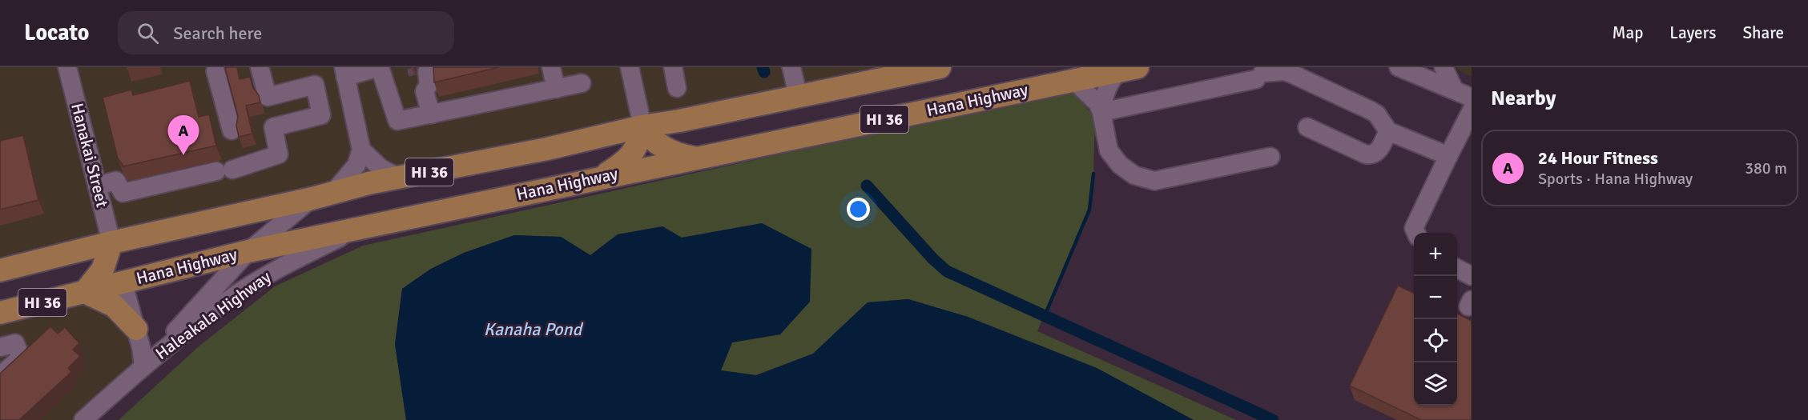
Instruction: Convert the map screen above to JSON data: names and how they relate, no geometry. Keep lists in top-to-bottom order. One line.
{"streets":{"main road":["Hana Highway","HI 36"],"street":["Hanakai Street","Haleakala Highway"]},"crossings":[["Hana Highway","HI 36"],["Hana Highway","Haleakala Highway"],["HI 36","Hanakai Street"],["HI 36","Haleakala Highway"]],"water":["Kanaha Pond"],"page":{"header":"Locato","search":"Search here","nav":["Map","Layers","Share"],"heading":"Nearby","pins":"A","list":[{"mark":"A","name":"24 Hour Fitness","note":"Sports · Hana Highway","value":"380 m"}],"map_buttons":["+","−"]}}
